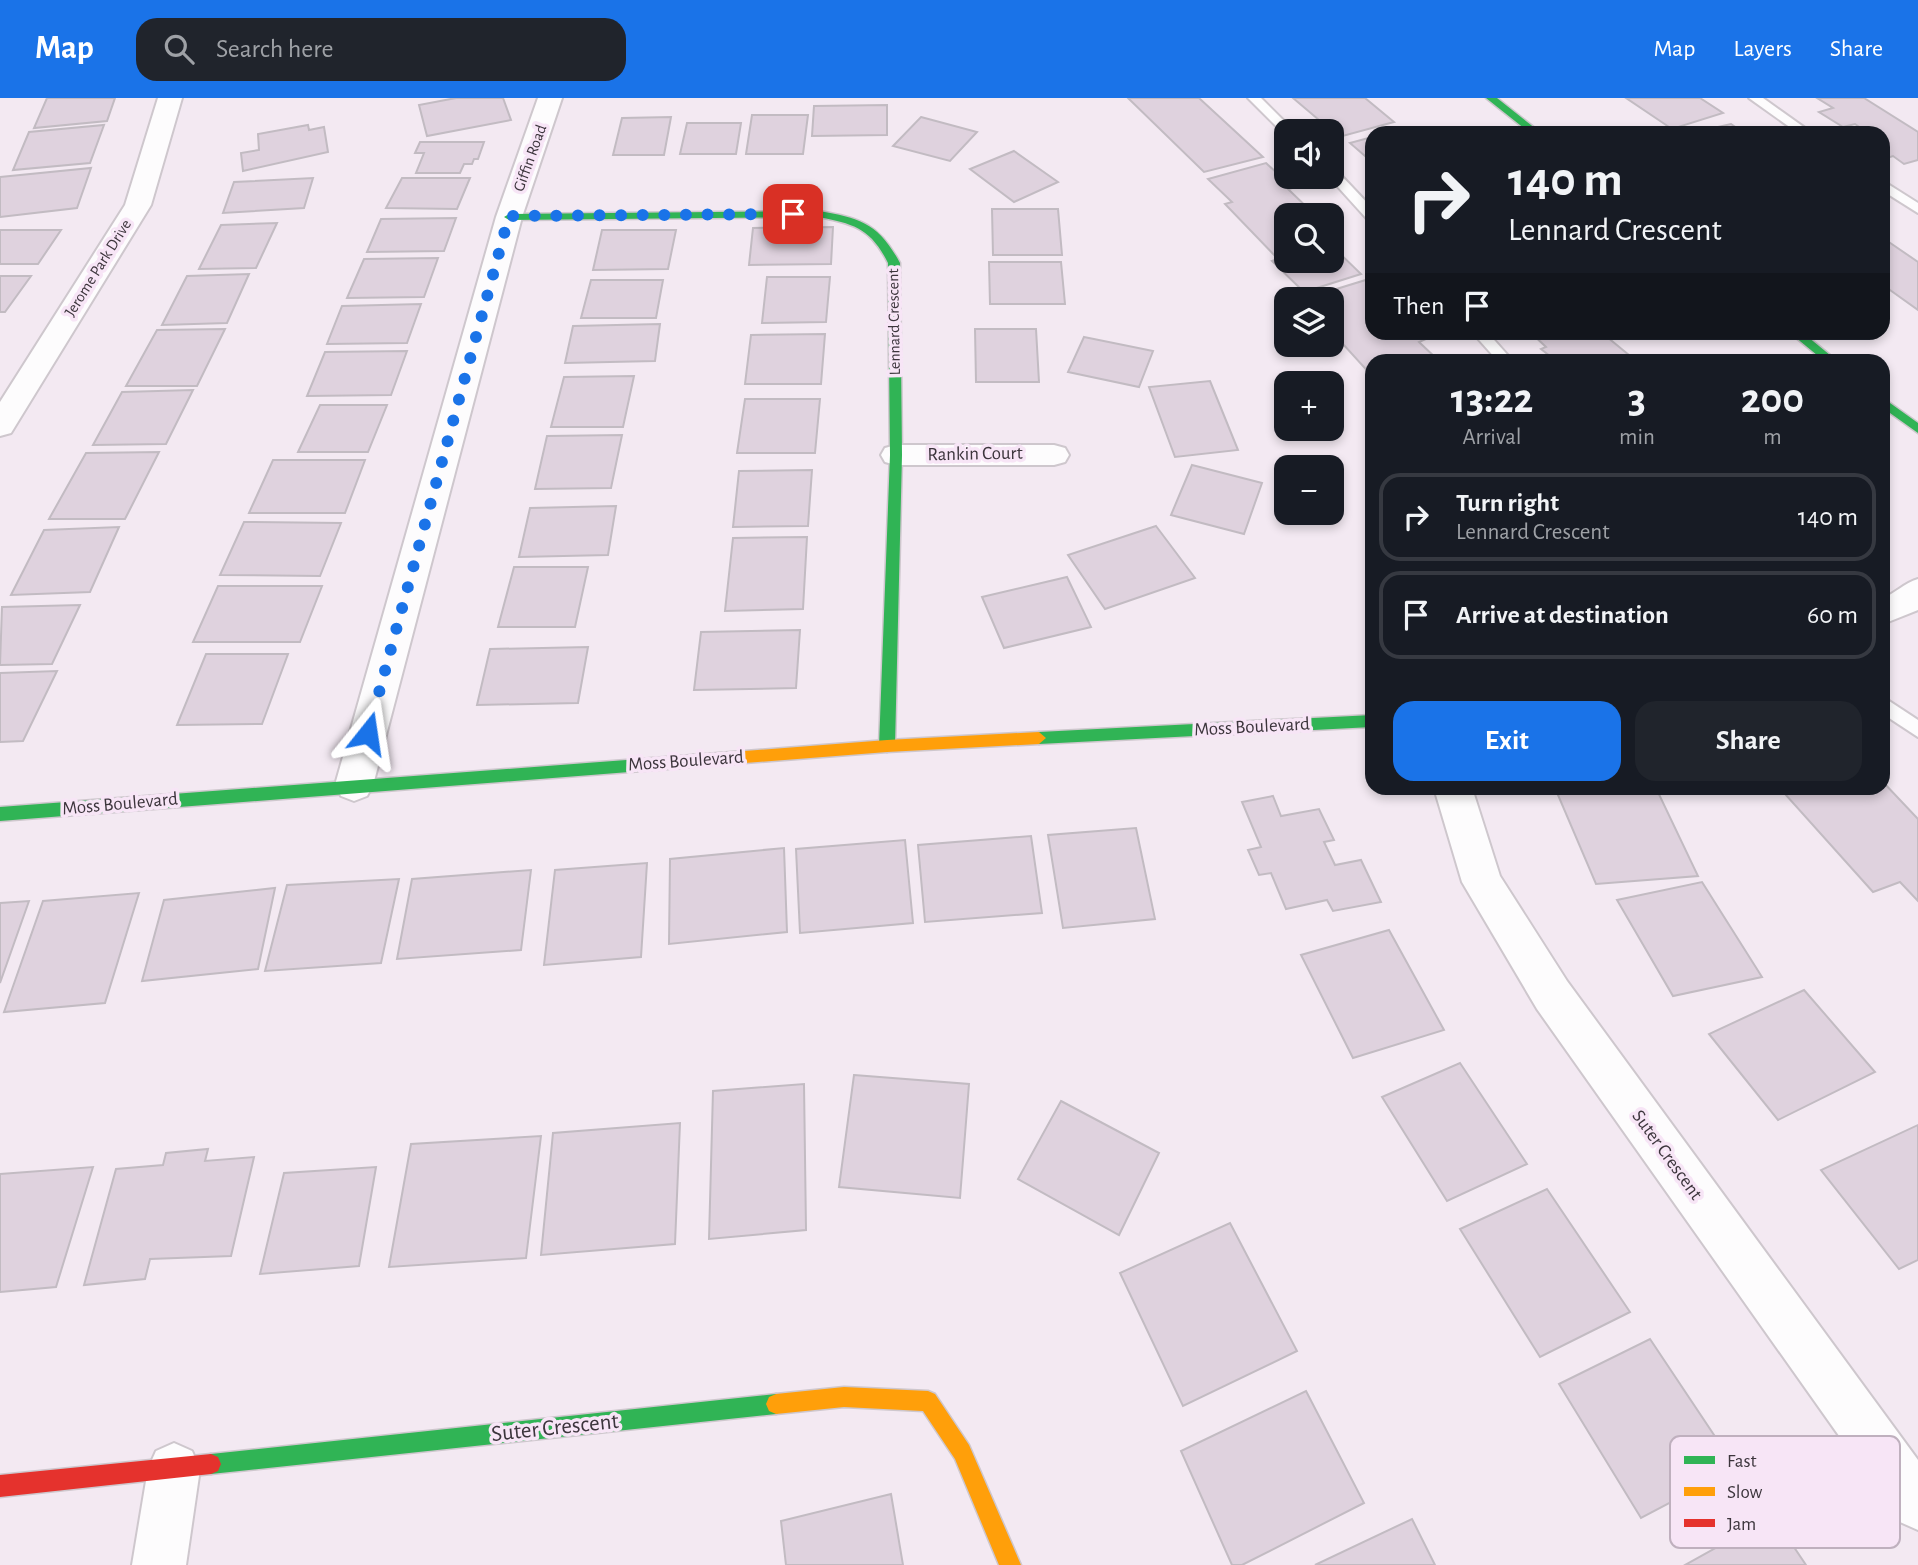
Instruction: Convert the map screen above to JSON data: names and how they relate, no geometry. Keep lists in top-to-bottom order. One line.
{"streets":{"street":["Giffin Road","Jerome Park Drive","Lennard Crescent","Rankin Court","Moss Boulevard","Suter Crescent"]},"crossings":[["Giffin Road","Lennard Crescent"],["Giffin Road","Moss Boulevard"],["Lennard Crescent","Rankin Court"],["Lennard Crescent","Moss Boulevard"]],"legend":["Fast","Slow","Jam"],"page":{"header":"Map","search":"Search here","nav":["Map","Layers","Share"],"map_buttons":["+","−"],"turn":["140 m","Lennard Crescent"],"then":"Then","eta":["13:22","Arrival","3","min","200","m"],"list":[{"name":"Turn right","note":"Lennard Crescent","value":"140 m"},{"name":"Arrive at destination","value":"60 m"}],"buttons":["Exit","Share"]}}
